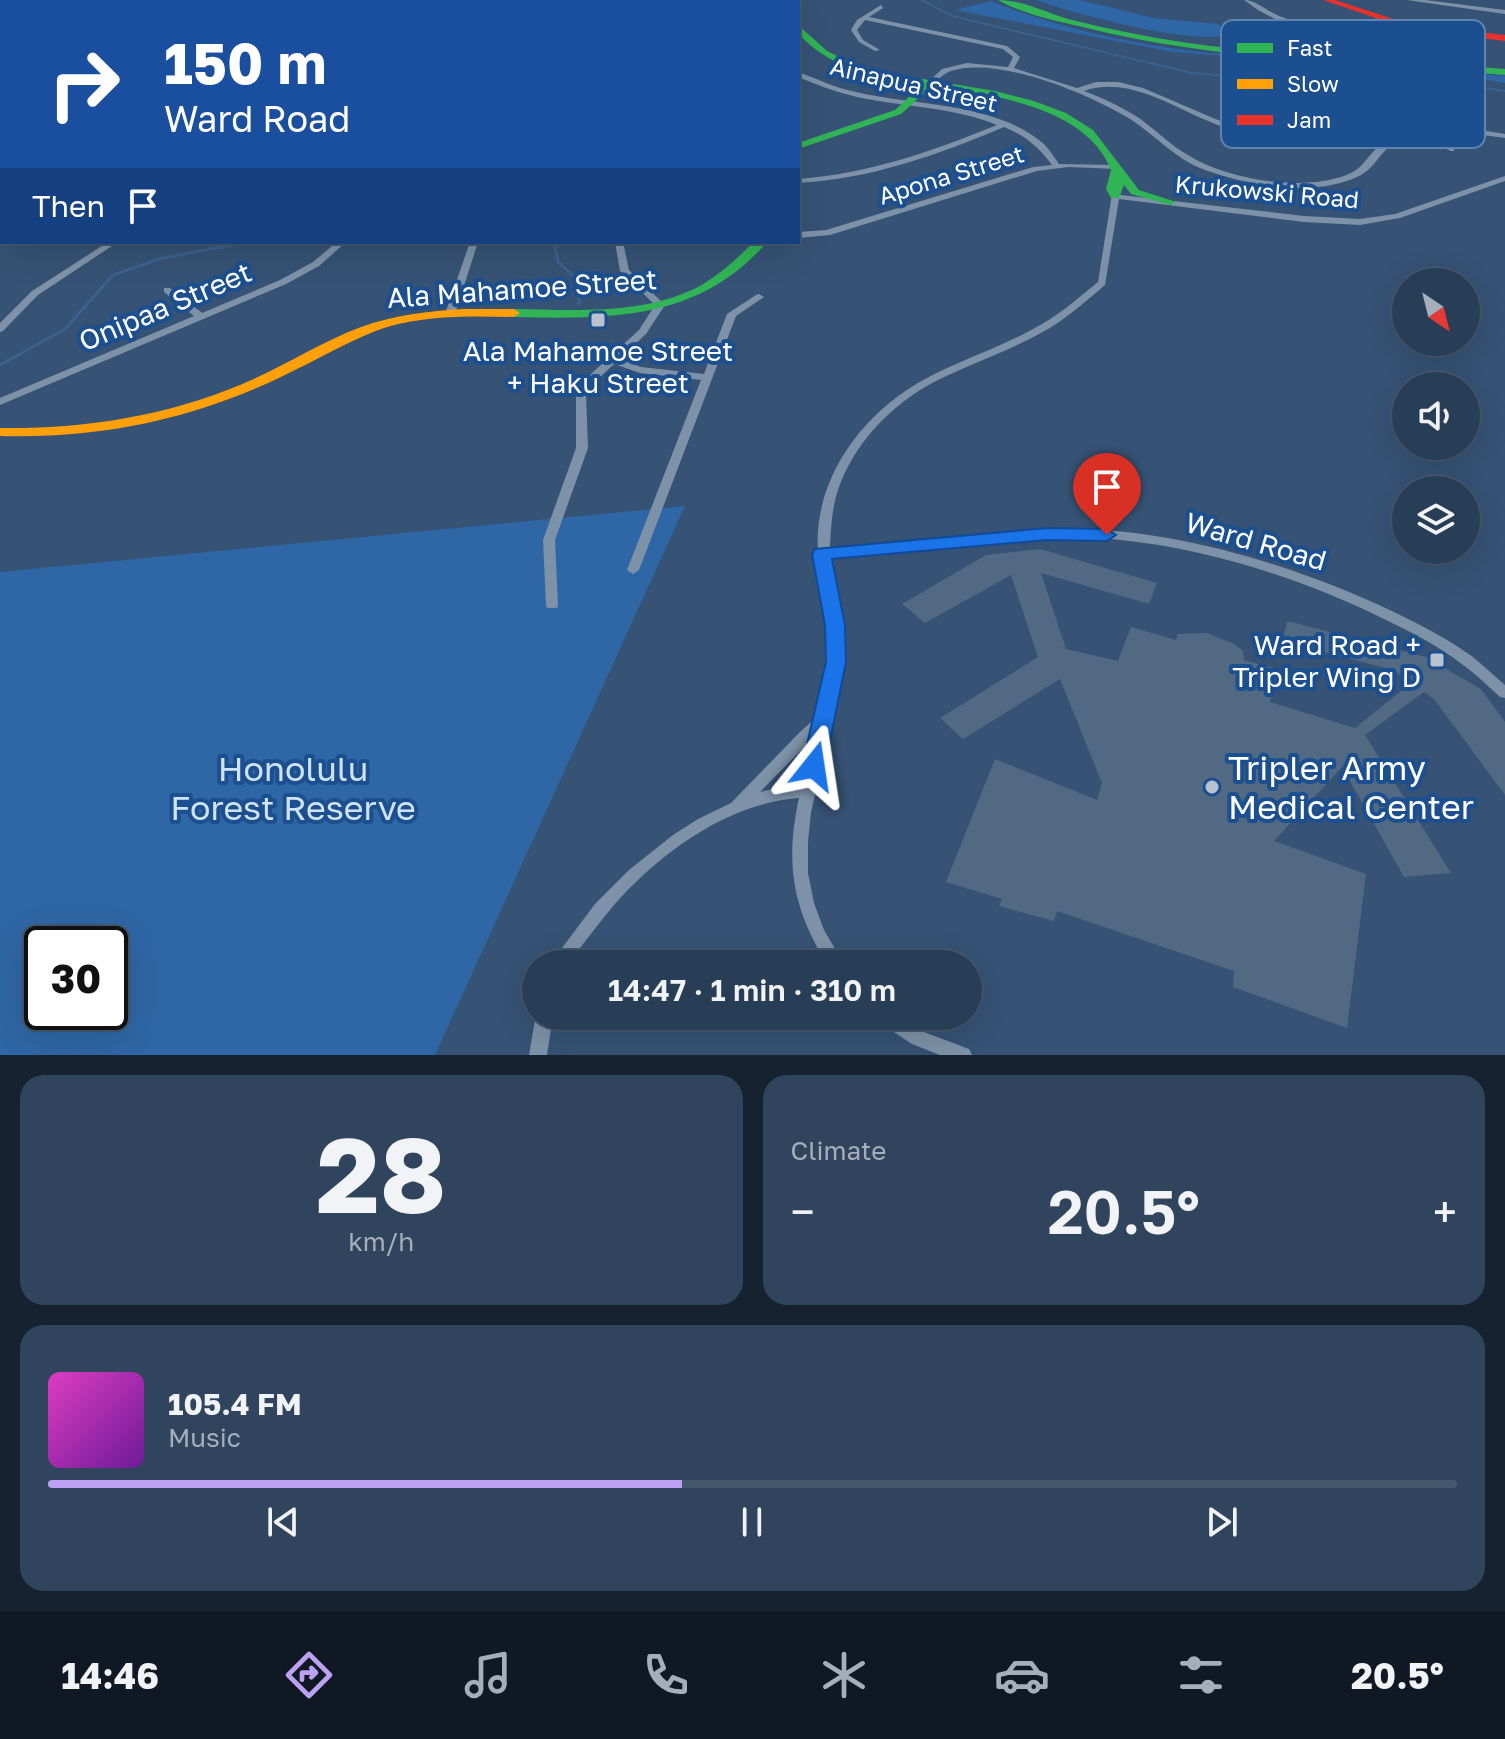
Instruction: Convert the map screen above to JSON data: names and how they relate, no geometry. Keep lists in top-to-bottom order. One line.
{"streets":{"main road":["Ala Mahamoe Street"],"street":["Ainapua Street","Apona Street","Krukowski Road","Onipaa Street","Ward Road"]},"crossings":[["Ainapua Street","Apona Street"]],"parks":["Honolulu Forest Reserve"],"places":{"transit":["Ala Mahamoe Street + Haku Street","Ward Road + Tripler Wing D"],"other":["Tripler Army Medical Center"]},"legend":["Fast","Slow","Jam"],"north":"bottom right","page":{"turn":["150 m","Ward Road"],"then":"Then","limit":"30","trip":"14:47 · 1 min · 310 m","tile":[["28","km/h"],"Climate"],"heat":["−","20.5°","+"],"song":["105.4 FM","Music"],"tabs":["14:46","20.5°"]}}
